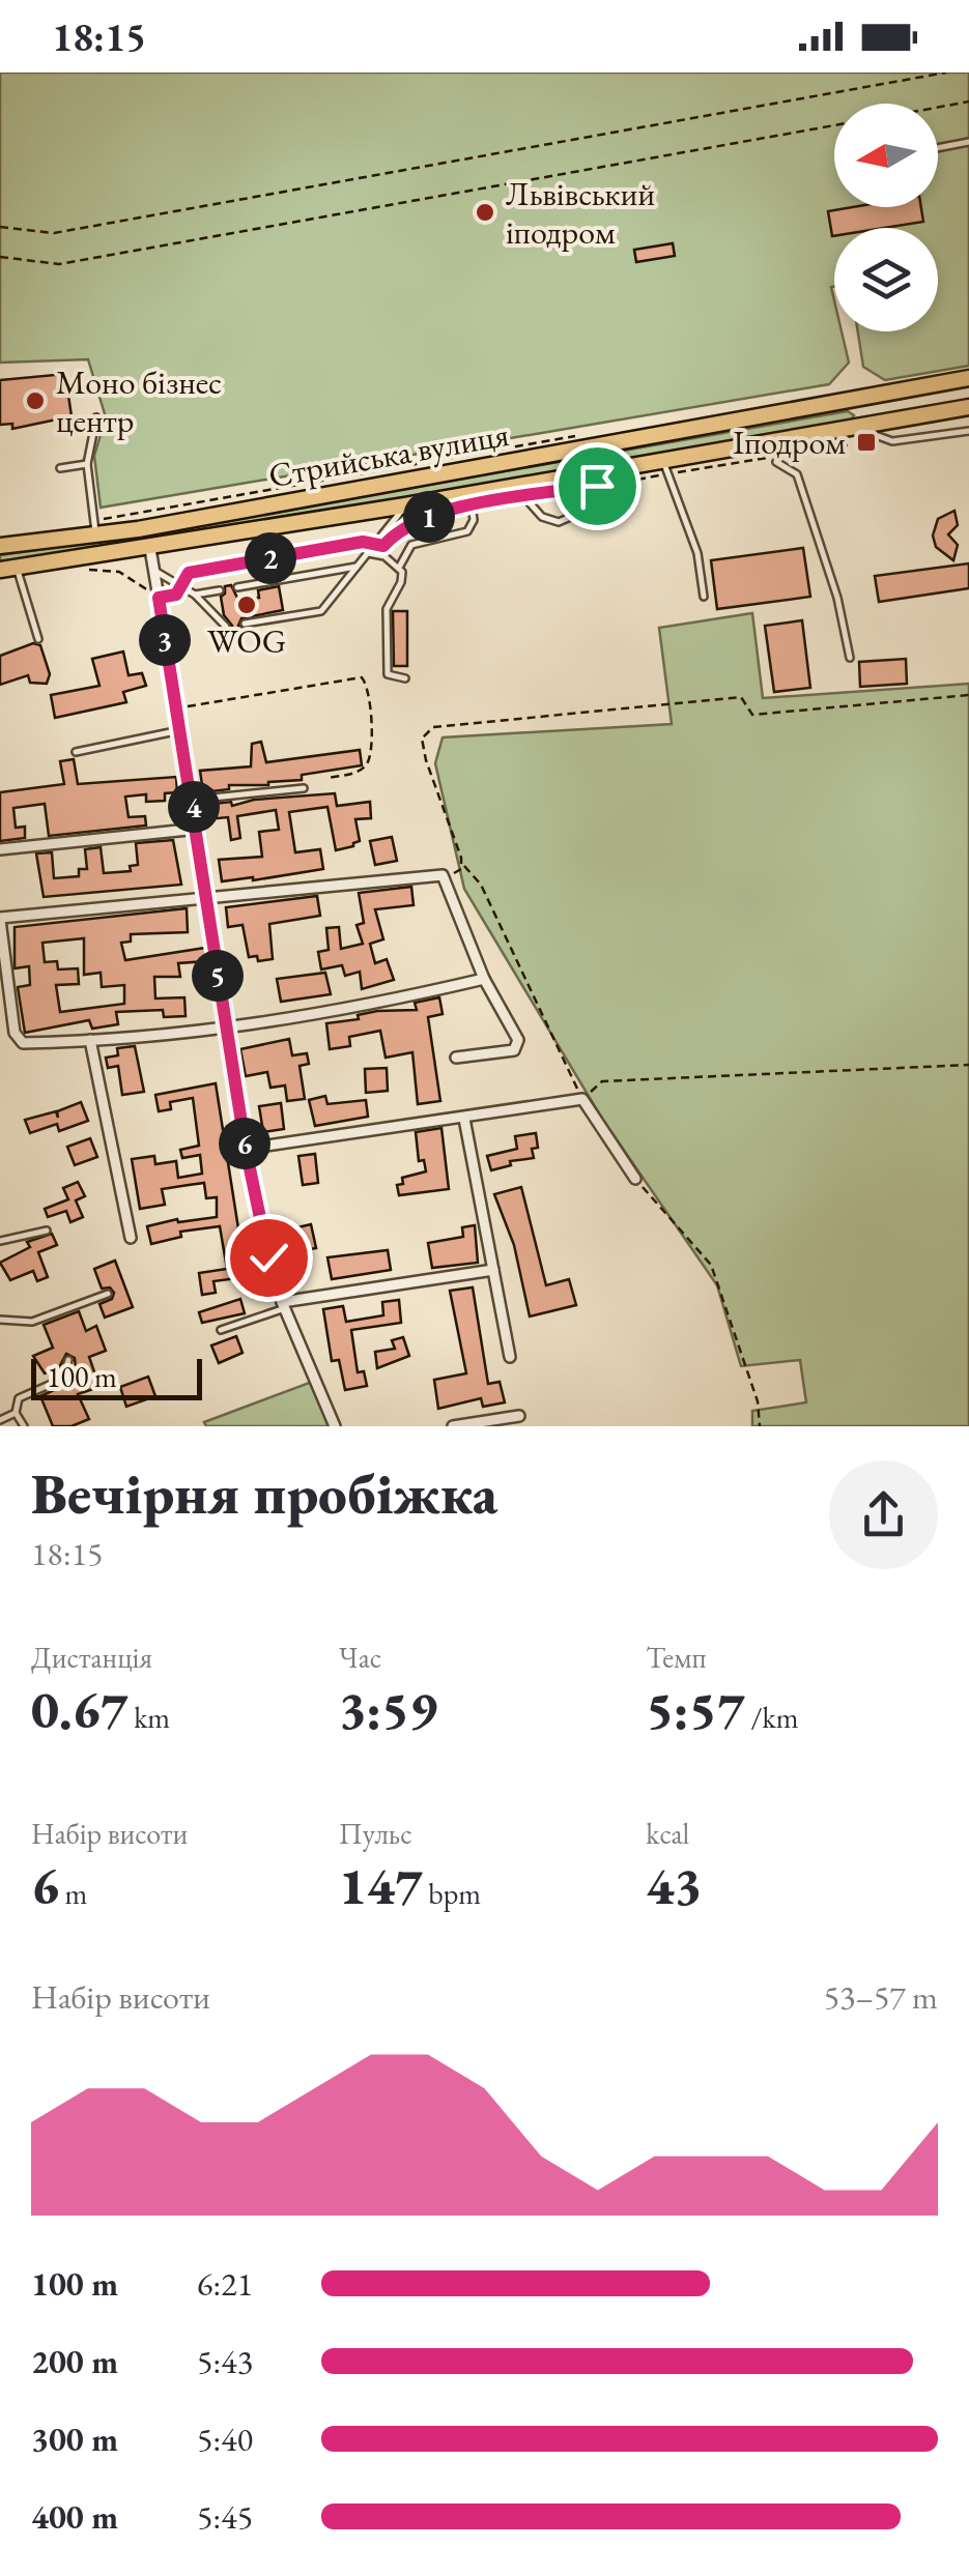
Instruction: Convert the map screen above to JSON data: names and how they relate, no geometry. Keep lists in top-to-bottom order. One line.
{"streets":{"main road":["Стрийська вулиця"]},"places":{"other":["Львівський іподром","Моно бізнес центр","WOG"],"transit":["Іподром"]},"scale_bar":"100 m","north":"left","page":{"status":"18:15","pins":["1","2","3","4","5","6"],"scale":"100 m","heading":["Вечірня пробіжка","18:15"],"stats":[["Дистанція","0.67 km"],["Час","3:59"],["Темп","5:57 /km"],["Набір висоти","6 m"],["Пульс","147 bpm"],["kcal","43"]],"chart":["Набір висоти","53–57 m"],"list":[{"name":"100 m","note":"6:21"},{"name":"200 m","note":"5:43"},{"name":"300 m","note":"5:40"},{"name":"400 m","note":"5:45"}]}}
